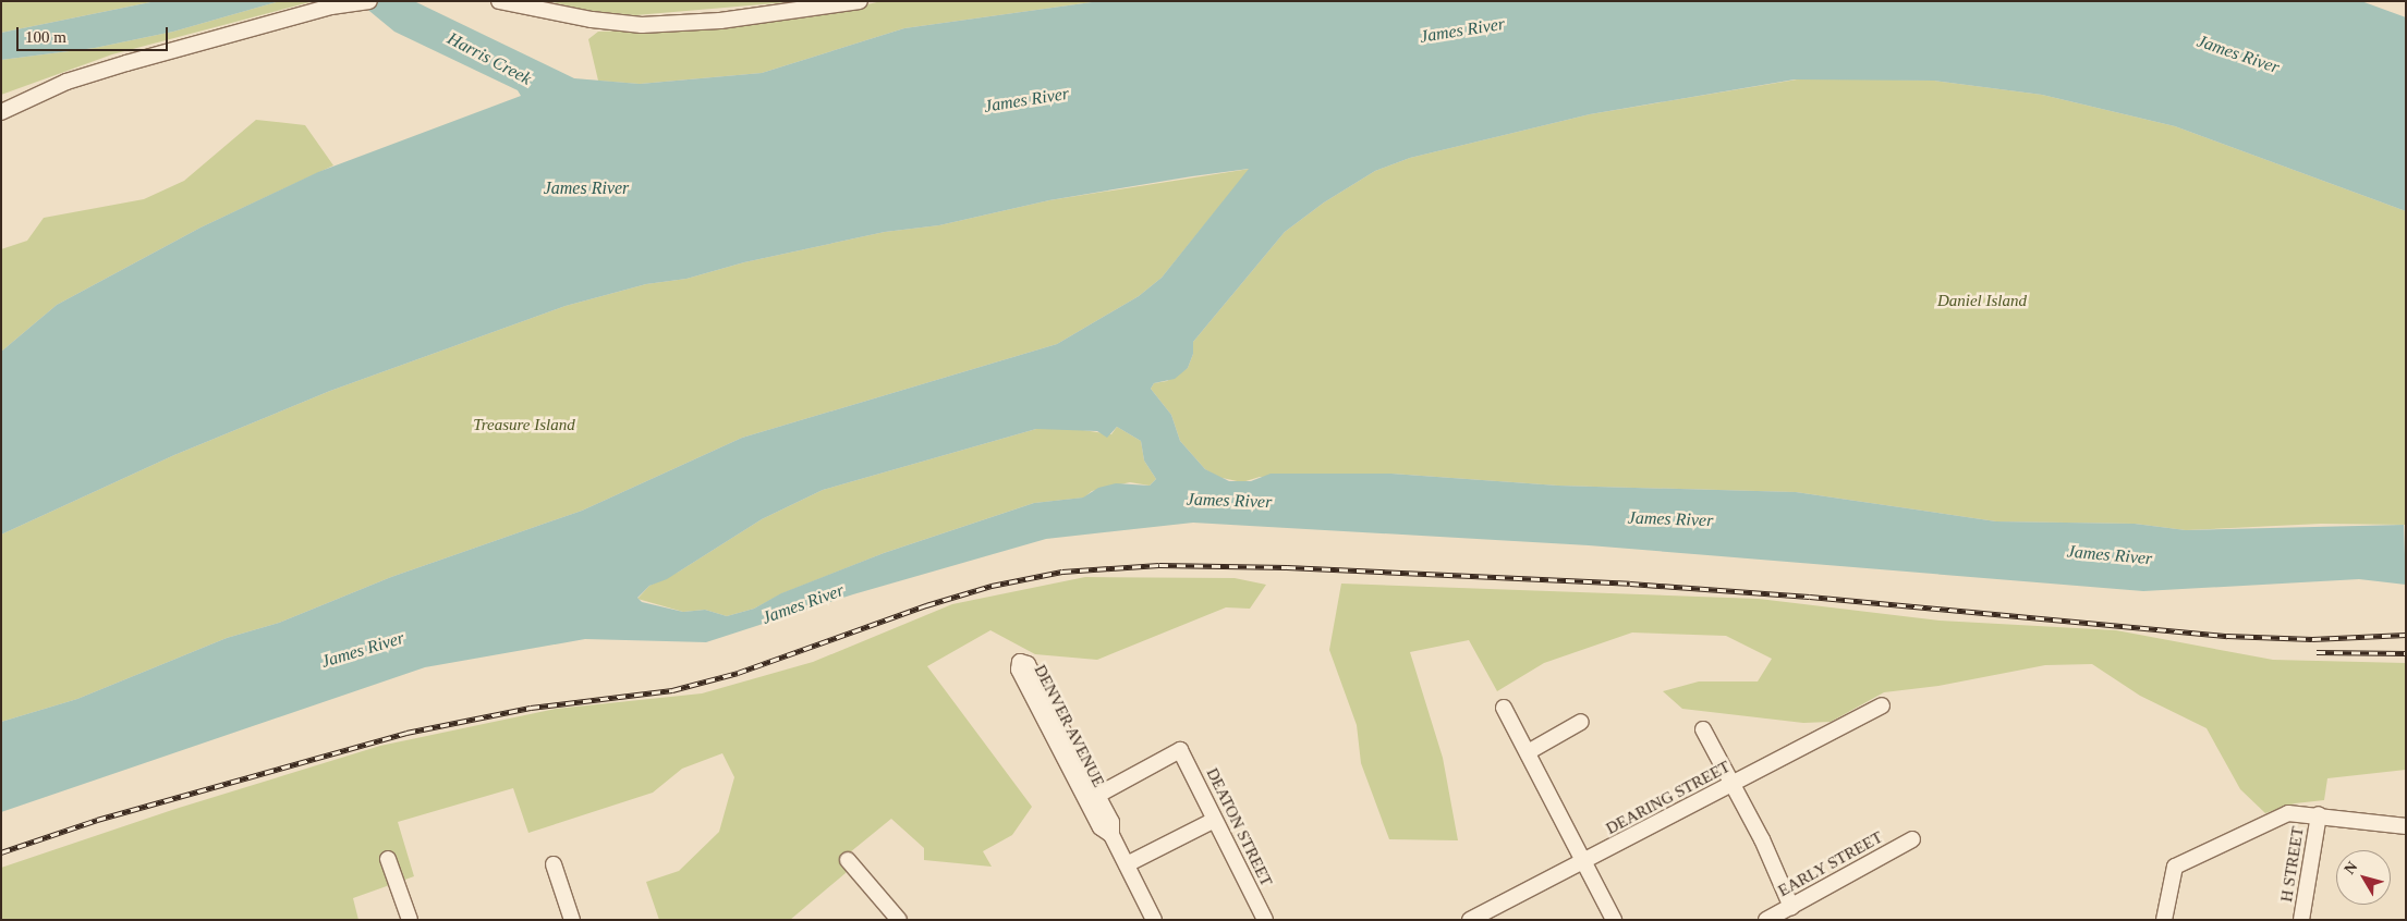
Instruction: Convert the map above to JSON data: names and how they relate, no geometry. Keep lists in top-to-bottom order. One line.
{"streets":{"street":["DENVER AVENUE","DEARING STREET","DEATON STREET","EARLY STREET","H STREET"]},"crossings":[["DENVER AVENUE","DEATON STREET"]],"water":["James River","Harris Creek"],"parks":["Daniel Island","Treasure Island"],"scale_bar":"100 m","north":"top left"}
